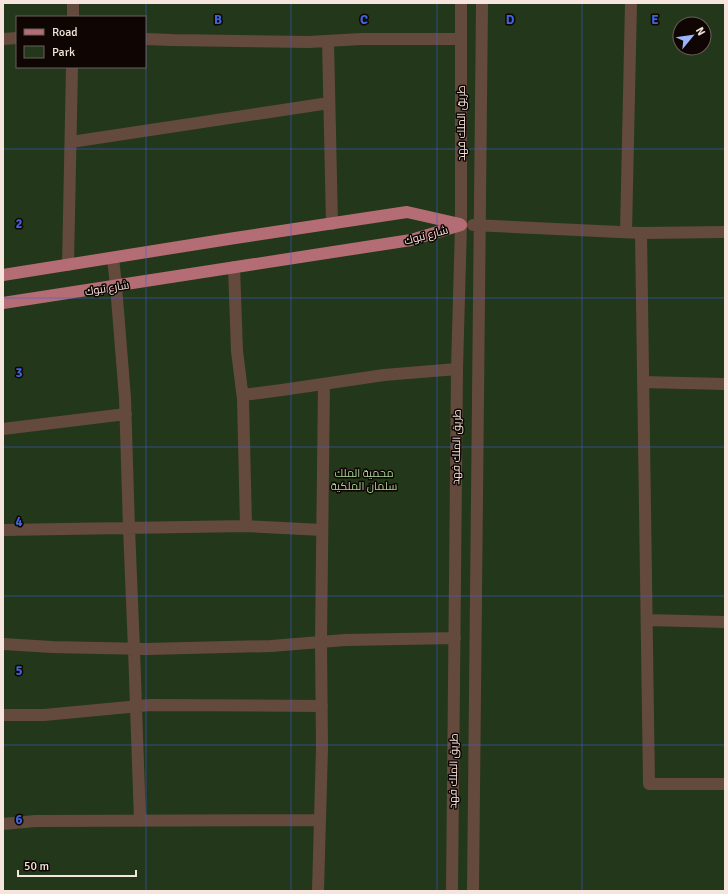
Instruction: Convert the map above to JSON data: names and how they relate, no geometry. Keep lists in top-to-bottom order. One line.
{"streets":{"main road":["شارع تبوك"],"street":["طريق الملك فهد"]},"crossings":[["طريق الملك فهد","شارع تبوك"]],"parks":["محمية الملك سلمان الملكية"],"legend":["Road","Park"],"scale_bar":"50 m","north":"top right","grid":{"columns":["B","C","D","E"],"rows":["2","3","4","5","6"]}}
